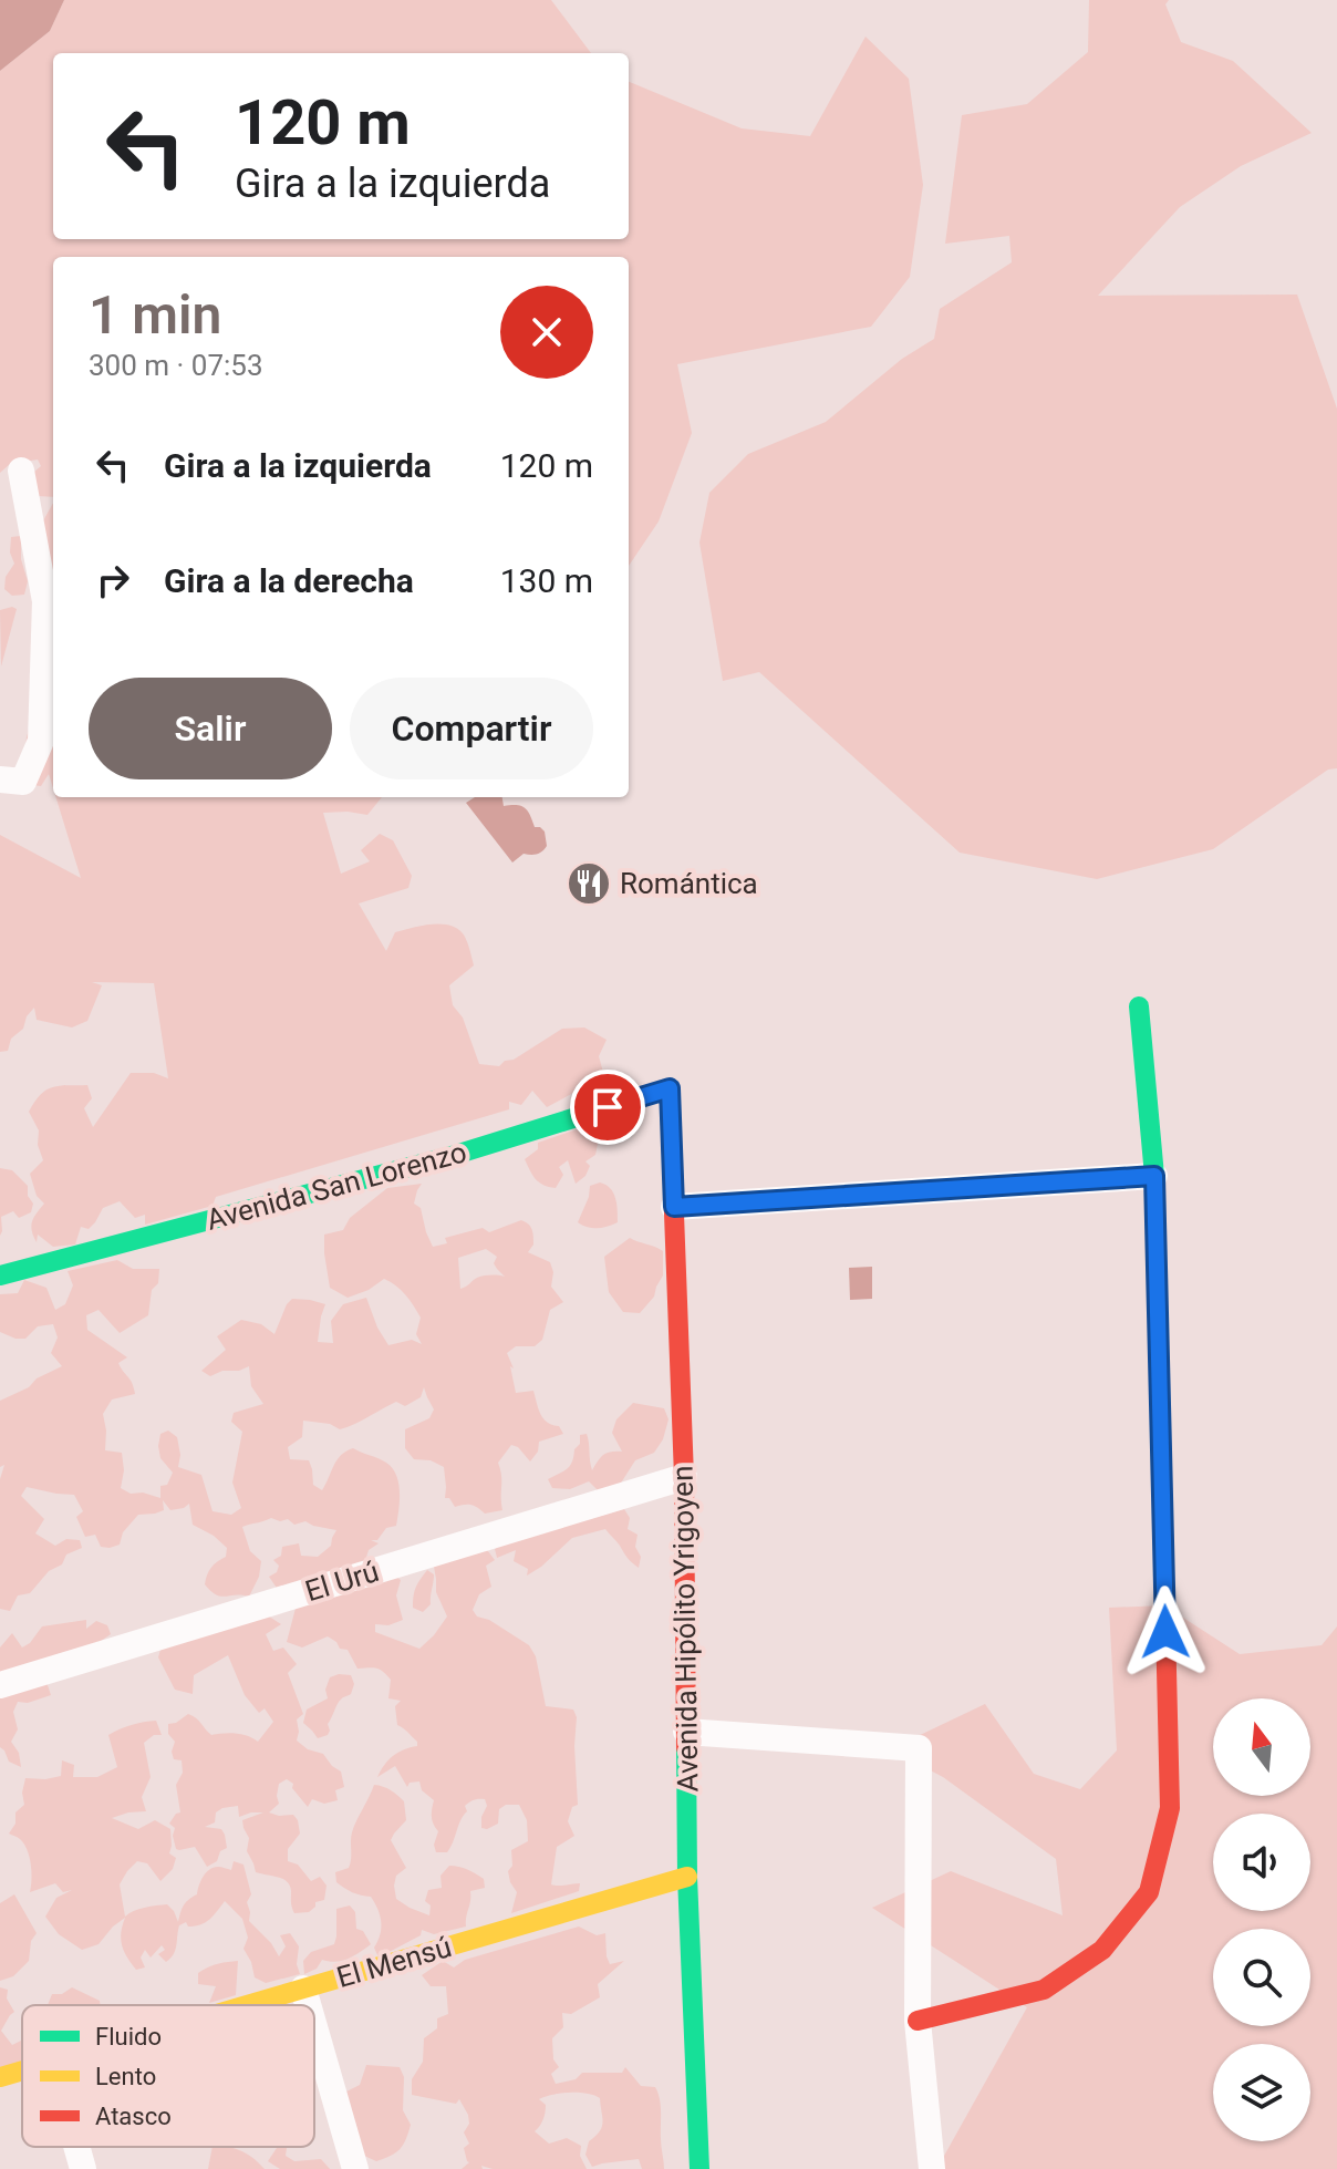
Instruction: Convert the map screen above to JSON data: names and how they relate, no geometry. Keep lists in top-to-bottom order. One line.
{"streets":{"street":["Avenida San Lorenzo","El Urú","Avenida Hipólito Yrigoyen","El Mensú"]},"crossings":[["Avenida San Lorenzo","Avenida Hipólito Yrigoyen"],["El Urú","Avenida Hipólito Yrigoyen"],["Avenida Hipólito Yrigoyen","El Mensú"]],"places":{"restaurant":["Romántica"]},"legend":["Fluido","Lento","Atasco"],"north":"top","page":{"turn":["120 m","Gira a la izquierda"],"heading":["1 min","300 m · 07:53"],"list":[{"name":"Gira a la izquierda","value":"120 m"},{"name":"Gira a la derecha","value":"130 m"}],"buttons":["Salir","Compartir"]}}
